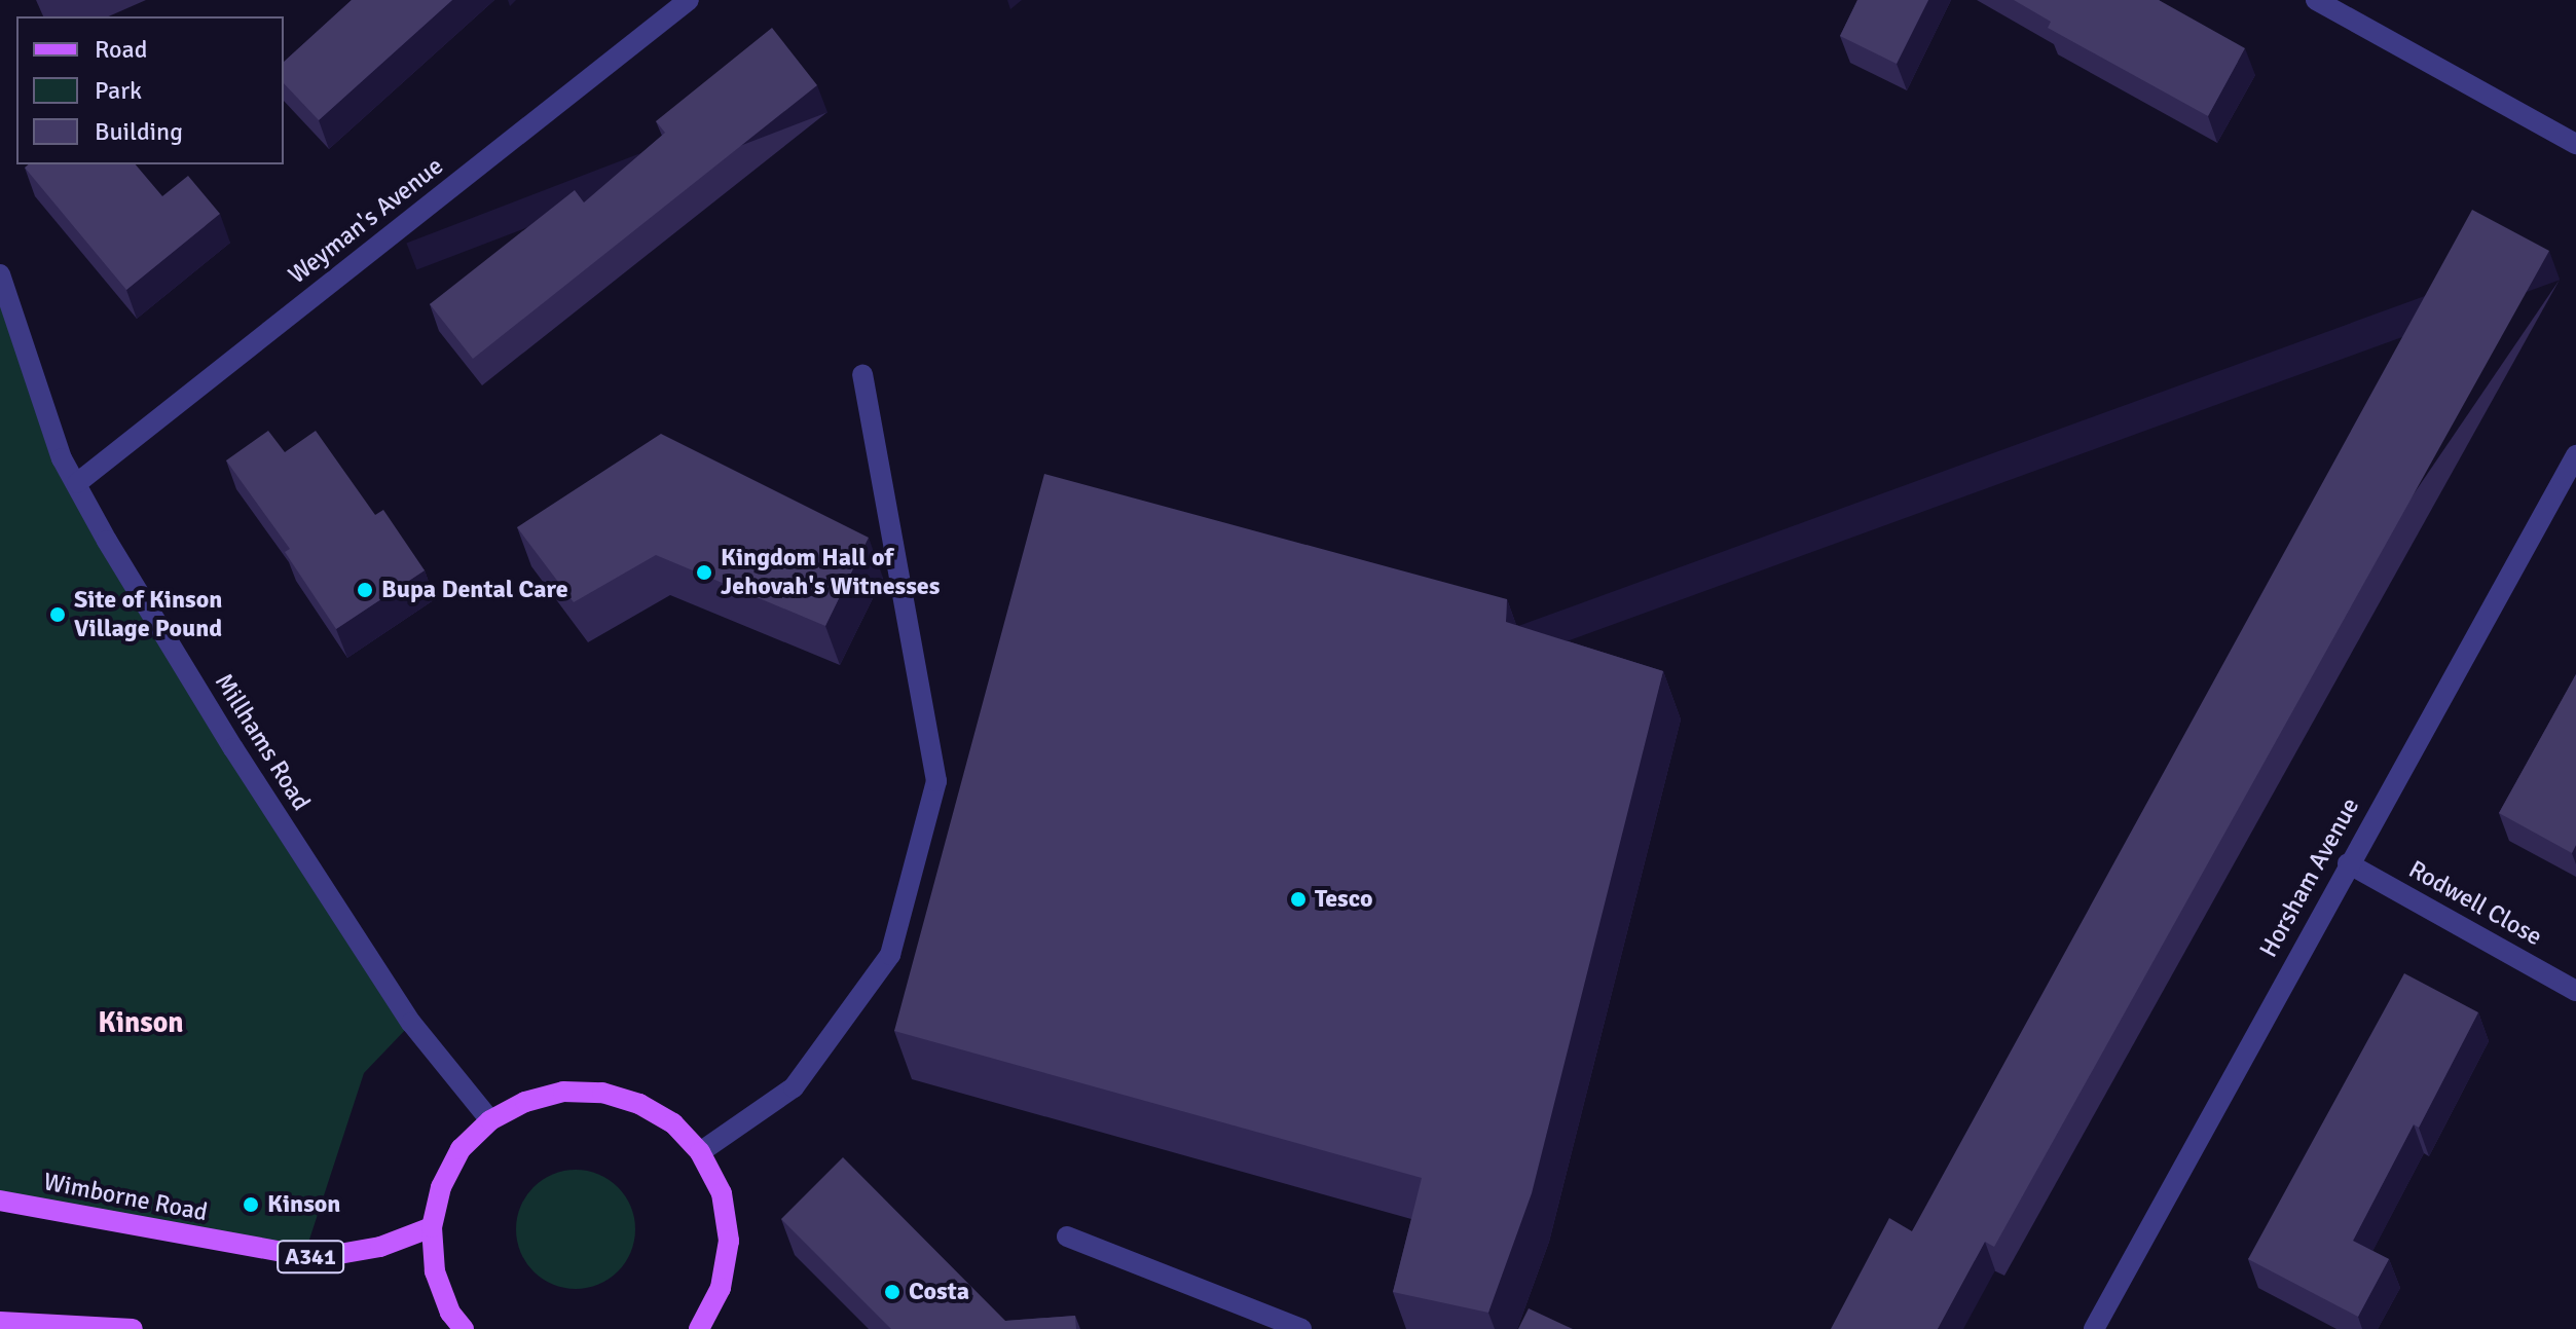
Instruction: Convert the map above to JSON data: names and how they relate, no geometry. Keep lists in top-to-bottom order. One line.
{"streets":{"main road":["Wimborne Road","A341"],"street":["Weyman's Avenue","Millhams Road","Horsham Avenue","Rodwell Close"]},"crossings":[["Weyman's Avenue","Millhams Road"],["Horsham Avenue","Rodwell Close"]],"districts":["Kinson"],"places":["Kingdom Hall of Jehovah's Witnesses","Bupa Dental Care","Site of Kinson Village Pound","Tesco","Kinson","Costa"],"legend":["Road","Park","Building"]}
